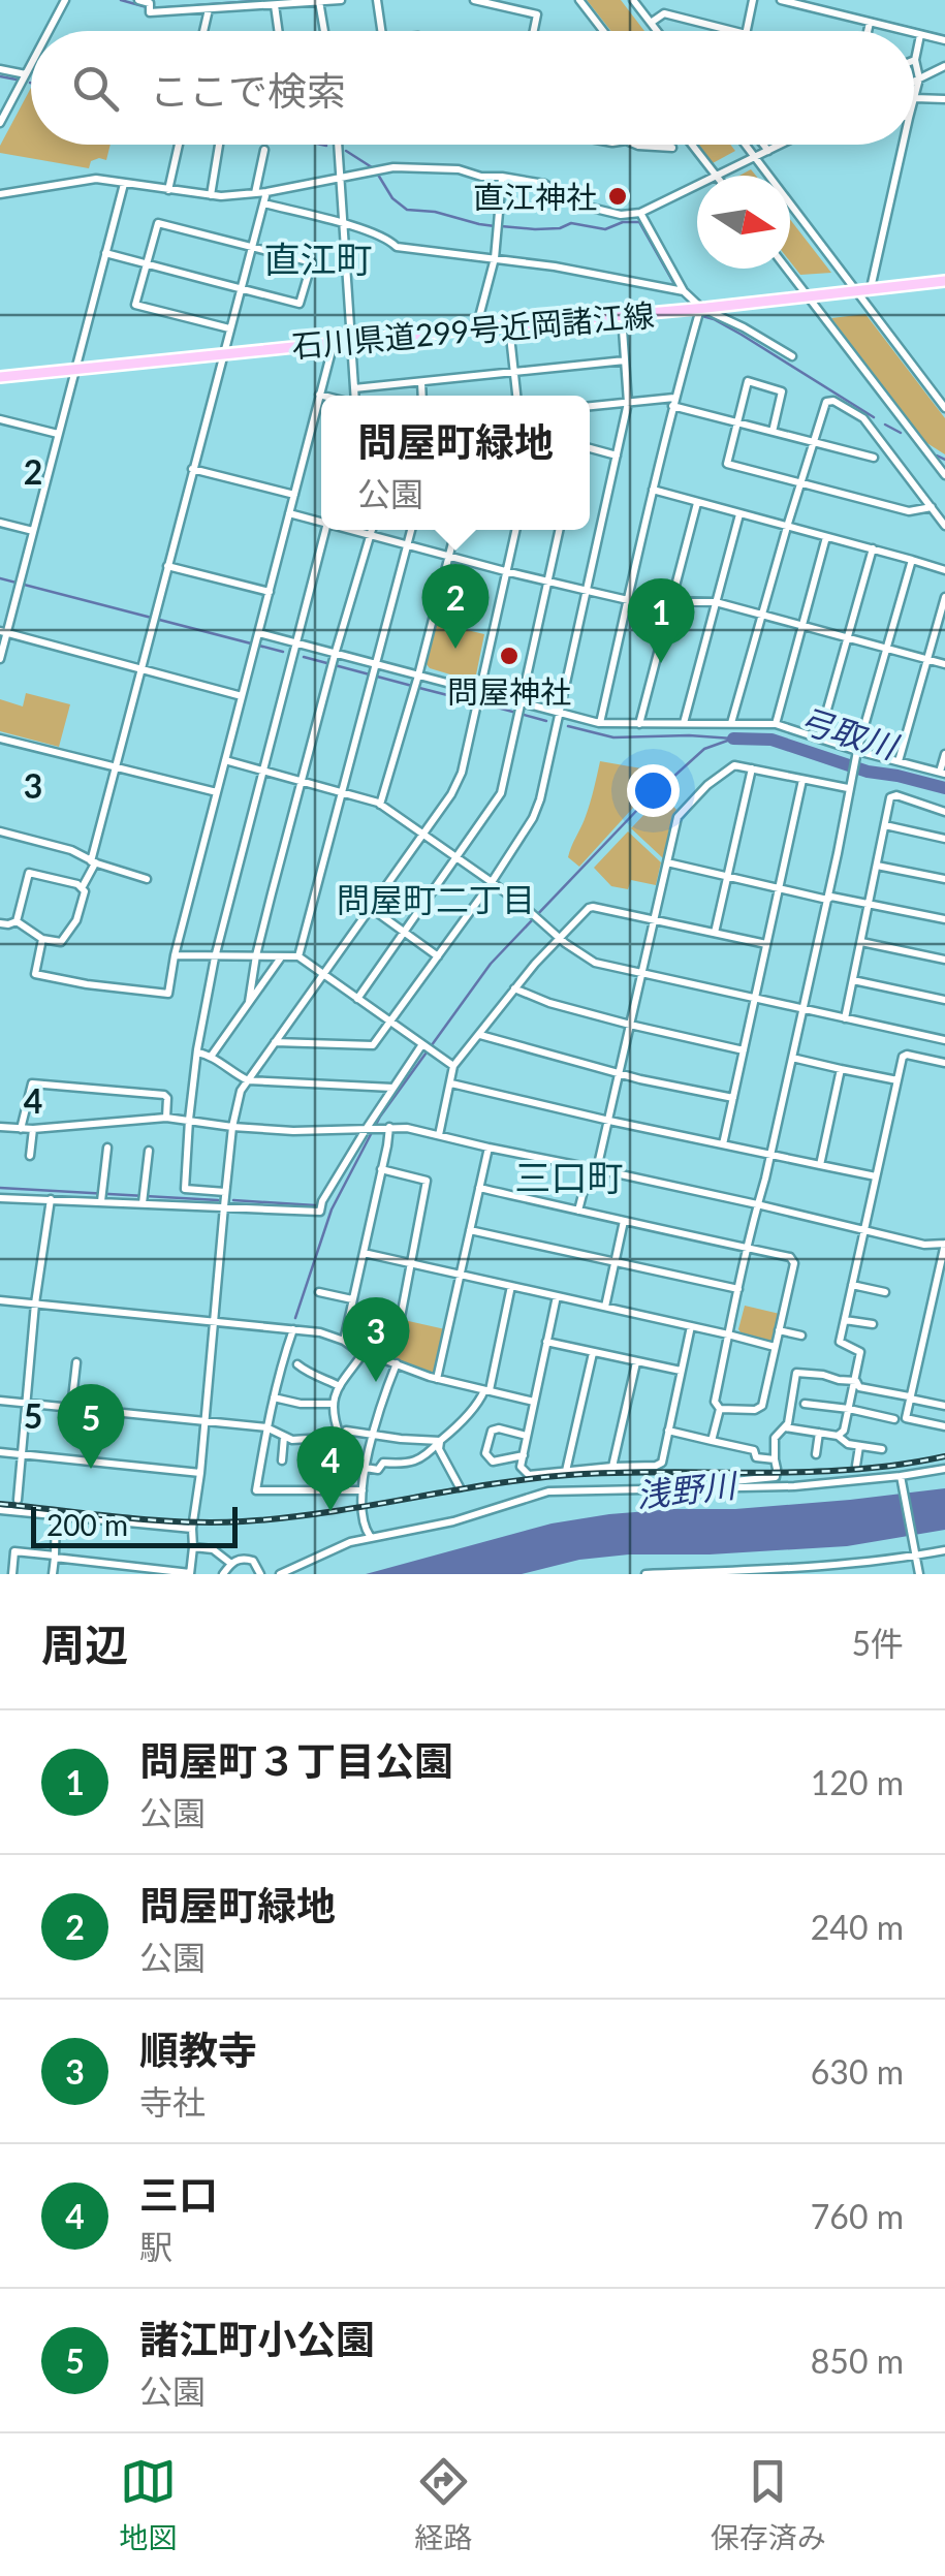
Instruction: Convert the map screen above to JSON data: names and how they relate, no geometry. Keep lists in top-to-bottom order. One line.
{"streets":{"main road":["石川県道299号近岡諸江線"]},"districts":["直江町","問屋町二丁目","三口町"],"water":["弓取川","浅野川"],"places":["直江神社","問屋神社"],"scale_bar":"200 m","north":"right","page":{"search":"ここで検索","popup":["問屋町緑地","公園"],"pins":["2","1","3","5","4"],"scale":"200 m","heading":["周辺","5件"],"list":[{"mark":"1","name":"問屋町３丁目公園","note":"公園","value":"120 m"},{"mark":"2","name":"問屋町緑地","note":"公園","value":"240 m"},{"mark":"3","name":"順教寺","note":"寺社","value":"630 m"},{"mark":"4","name":"三口","note":"駅","value":"760 m"},{"mark":"5","name":"諸江町小公園","note":"公園","value":"850 m"}],"nav":["地図","経路","保存済み"]},"grid":{"rows":["2","3","4","5"]}}
